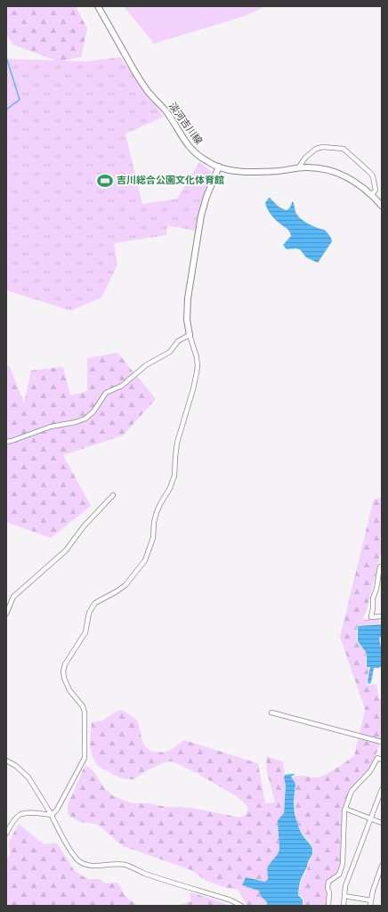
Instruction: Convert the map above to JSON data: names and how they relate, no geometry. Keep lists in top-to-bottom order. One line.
{"streets":{"main road":["淡河吉川線"]},"places":{"sports":["吉川総合公園文化体育館"]}}
